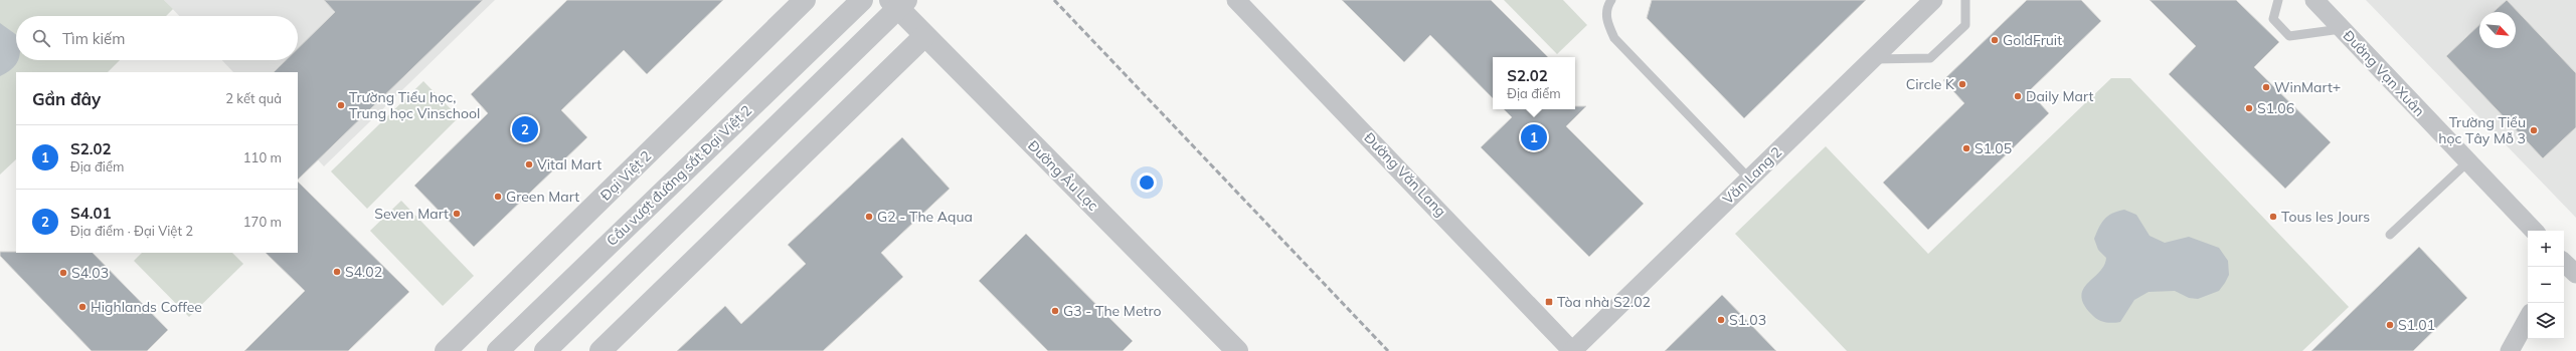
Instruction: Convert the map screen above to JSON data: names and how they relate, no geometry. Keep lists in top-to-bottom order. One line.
{"streets":{"street":["Đường Vạn Xuân","Đường Văn Lang","Đại Việt 2","Cầu vượt đường sắt Đại Việt 2","Đường Âu Lạc","Văn Lang 2"]},"crossings":[["Đường Văn Lang","Văn Lang 2"]],"places":{"other":["GoldFruit","Circle K","WinMart+","Daily Mart","Trường Tiểu học, Trung học Vinschool","S1.06","Trường Tiểu học Tây Mỗ 3","S1.05","Vital Mart","Green Mart","Seven Mart","G2 - The Aqua","Tous les Jours","S4.02","S4.03","Highlands Coffee","G3 - The Metro","S1.03","S1.01"],"transit":["Tòa nhà S2.02"]},"north":"bottom right","page":{"search":"Tìm kiếm","popup":["S2.02","Địa điểm"],"heading":["Gần đây","2 kết quả"],"pins":["2","1"],"list":[{"mark":"1","name":"S2.02","note":"Địa điểm","value":"110 m"},{"mark":"2","name":"S4.01","note":"Địa điểm · Đại Việt 2","value":"170 m"}],"map_buttons":["+","−"]}}
